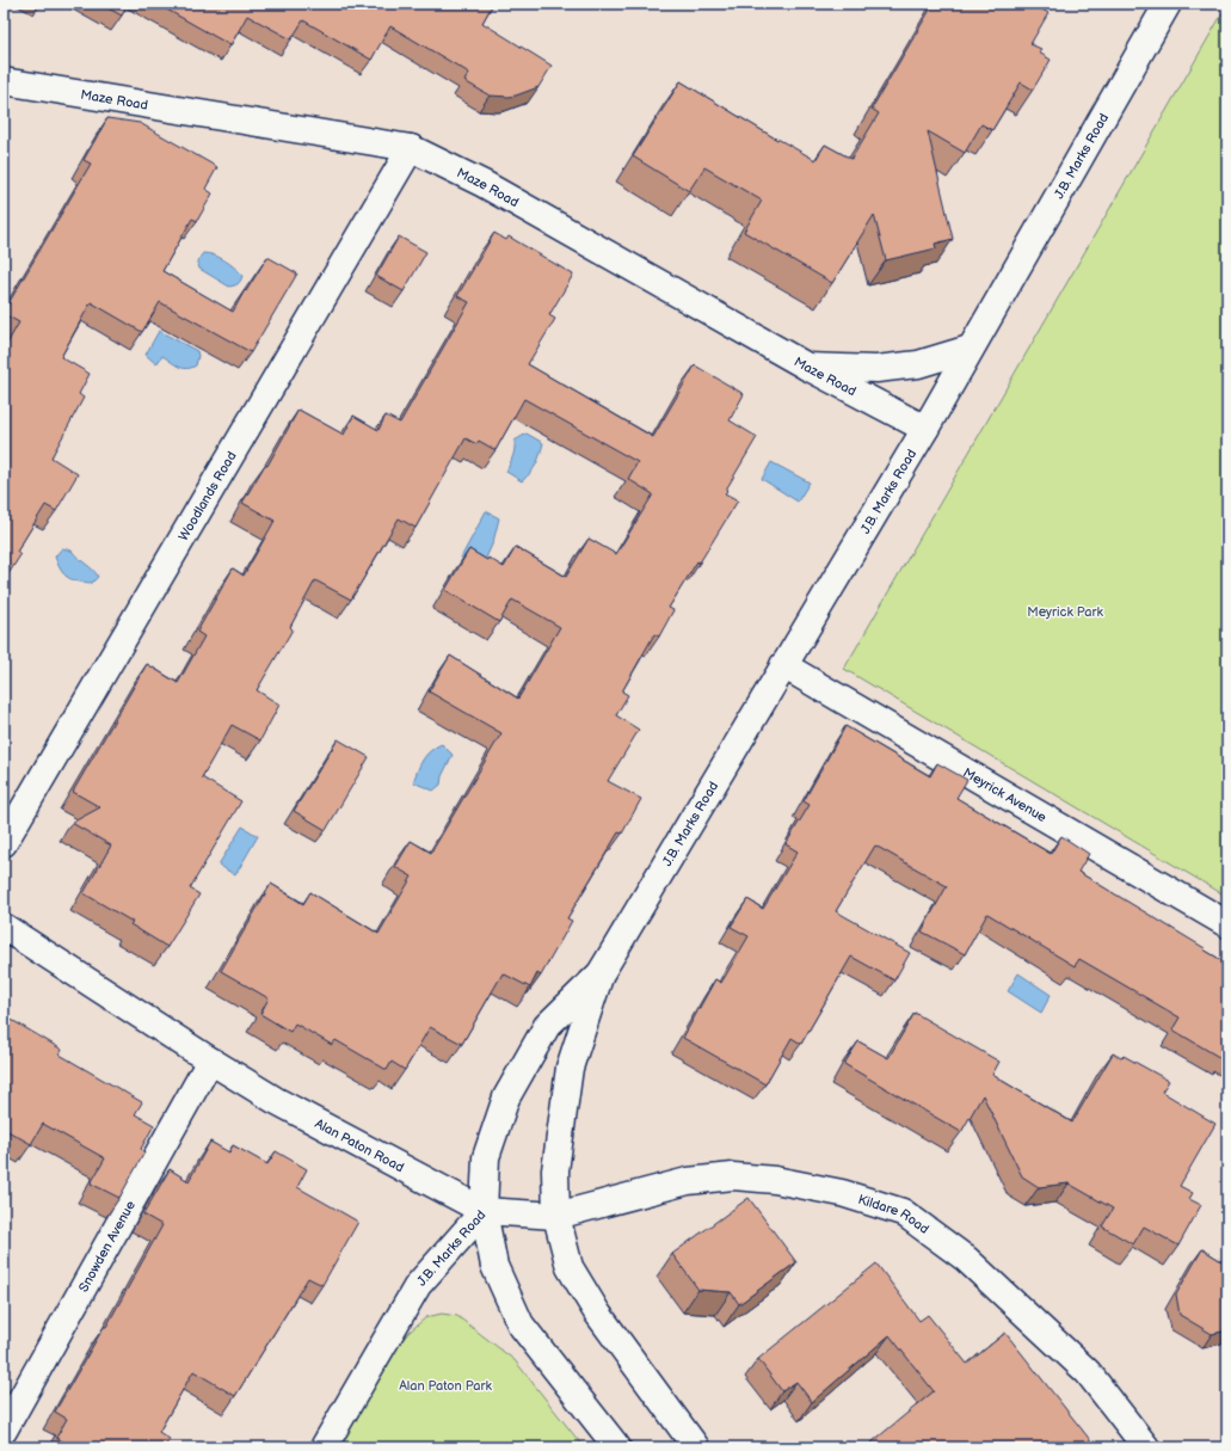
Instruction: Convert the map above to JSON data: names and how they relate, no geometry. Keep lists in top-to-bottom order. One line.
{"streets":{"street":["Maze Road","J.B. Marks Road","Woodlands Road","Meyrick Avenue","Alan Paton Road","Kildare Road","Snowden Avenue"]},"crossings":[["Maze Road","J.B. Marks Road"],["Maze Road","Woodlands Road"],["J.B. Marks Road","Meyrick Avenue"],["J.B. Marks Road","Alan Paton Road"],["J.B. Marks Road","Kildare Road"],["Alan Paton Road","Kildare Road"],["Alan Paton Road","Snowden Avenue"]],"parks":["Meyrick Park","Alan Paton Park"]}
